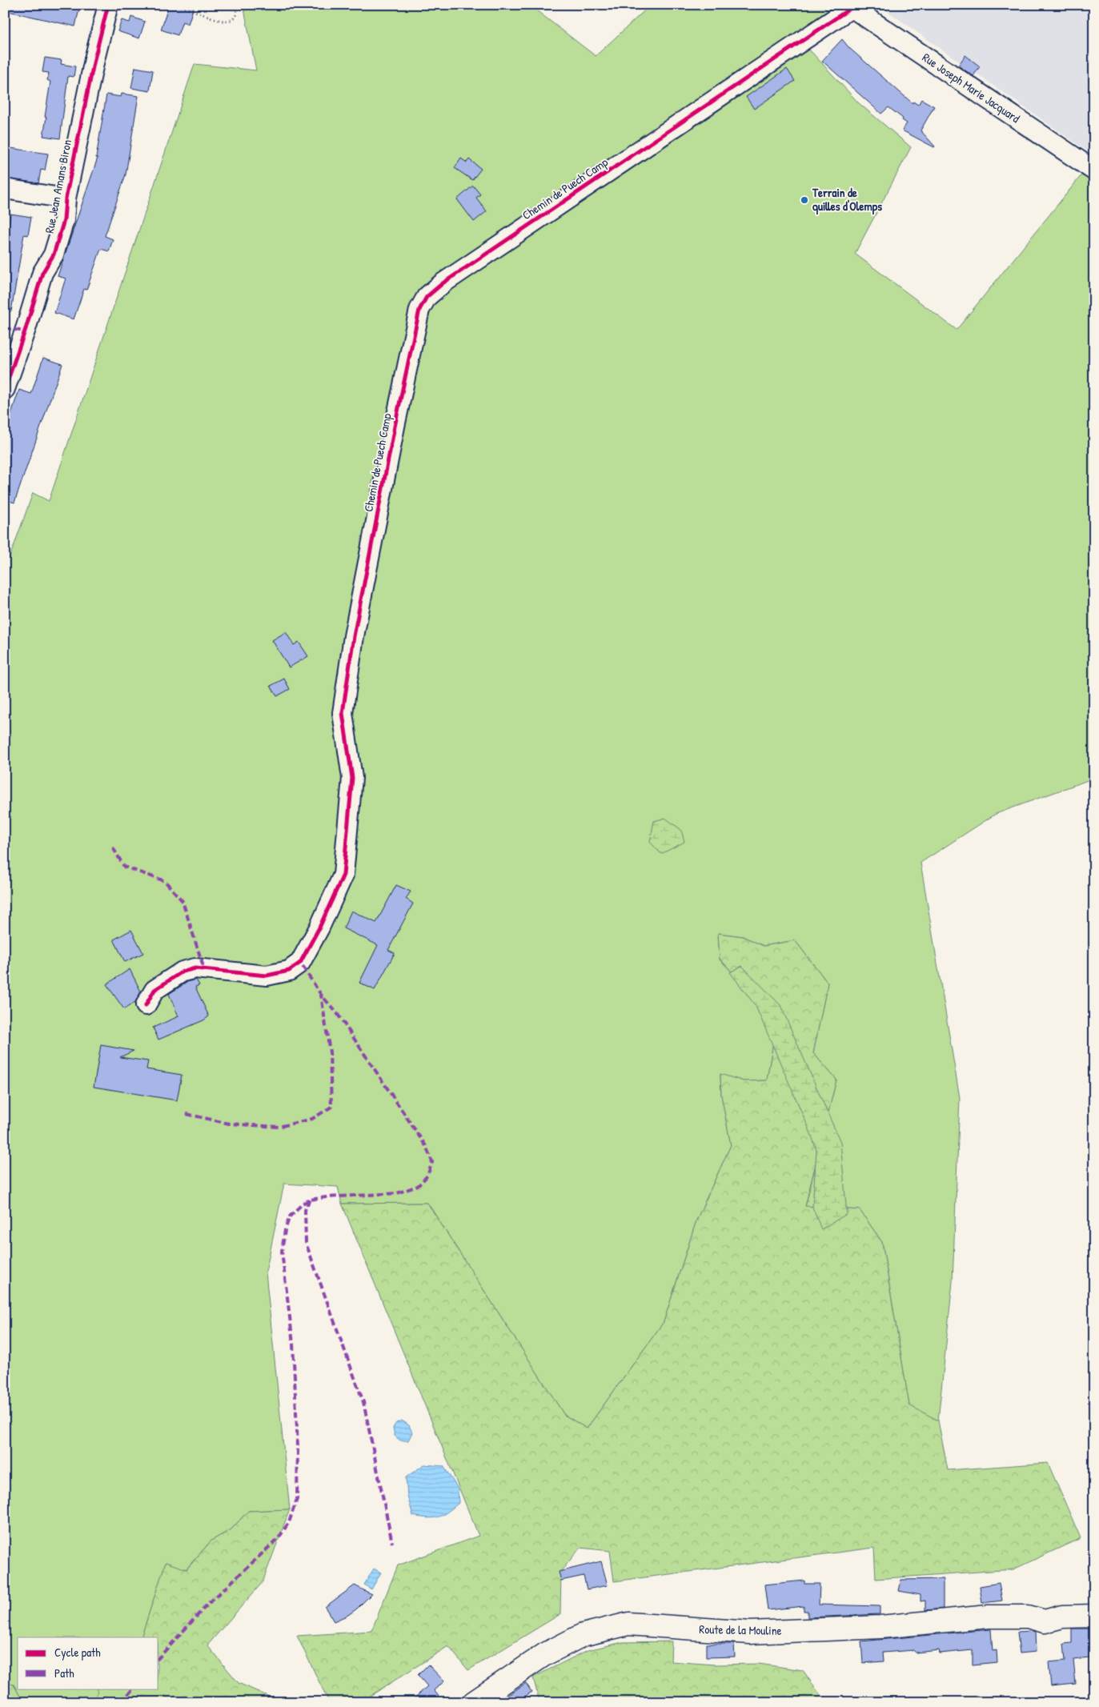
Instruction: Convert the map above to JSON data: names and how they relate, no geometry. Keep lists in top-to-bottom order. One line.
{"streets":{"main road":["Route de la Mouline"],"street":["Rue Joseph Marie Jacquard","Rue Jean Amans Biron","Chemin de Puech Camp"]},"crossings":[["Rue Joseph Marie Jacquard","Chemin de Puech Camp"]],"places":["Terrain de quilles d'Olemps"],"legend":["Cycle path","Path"]}
